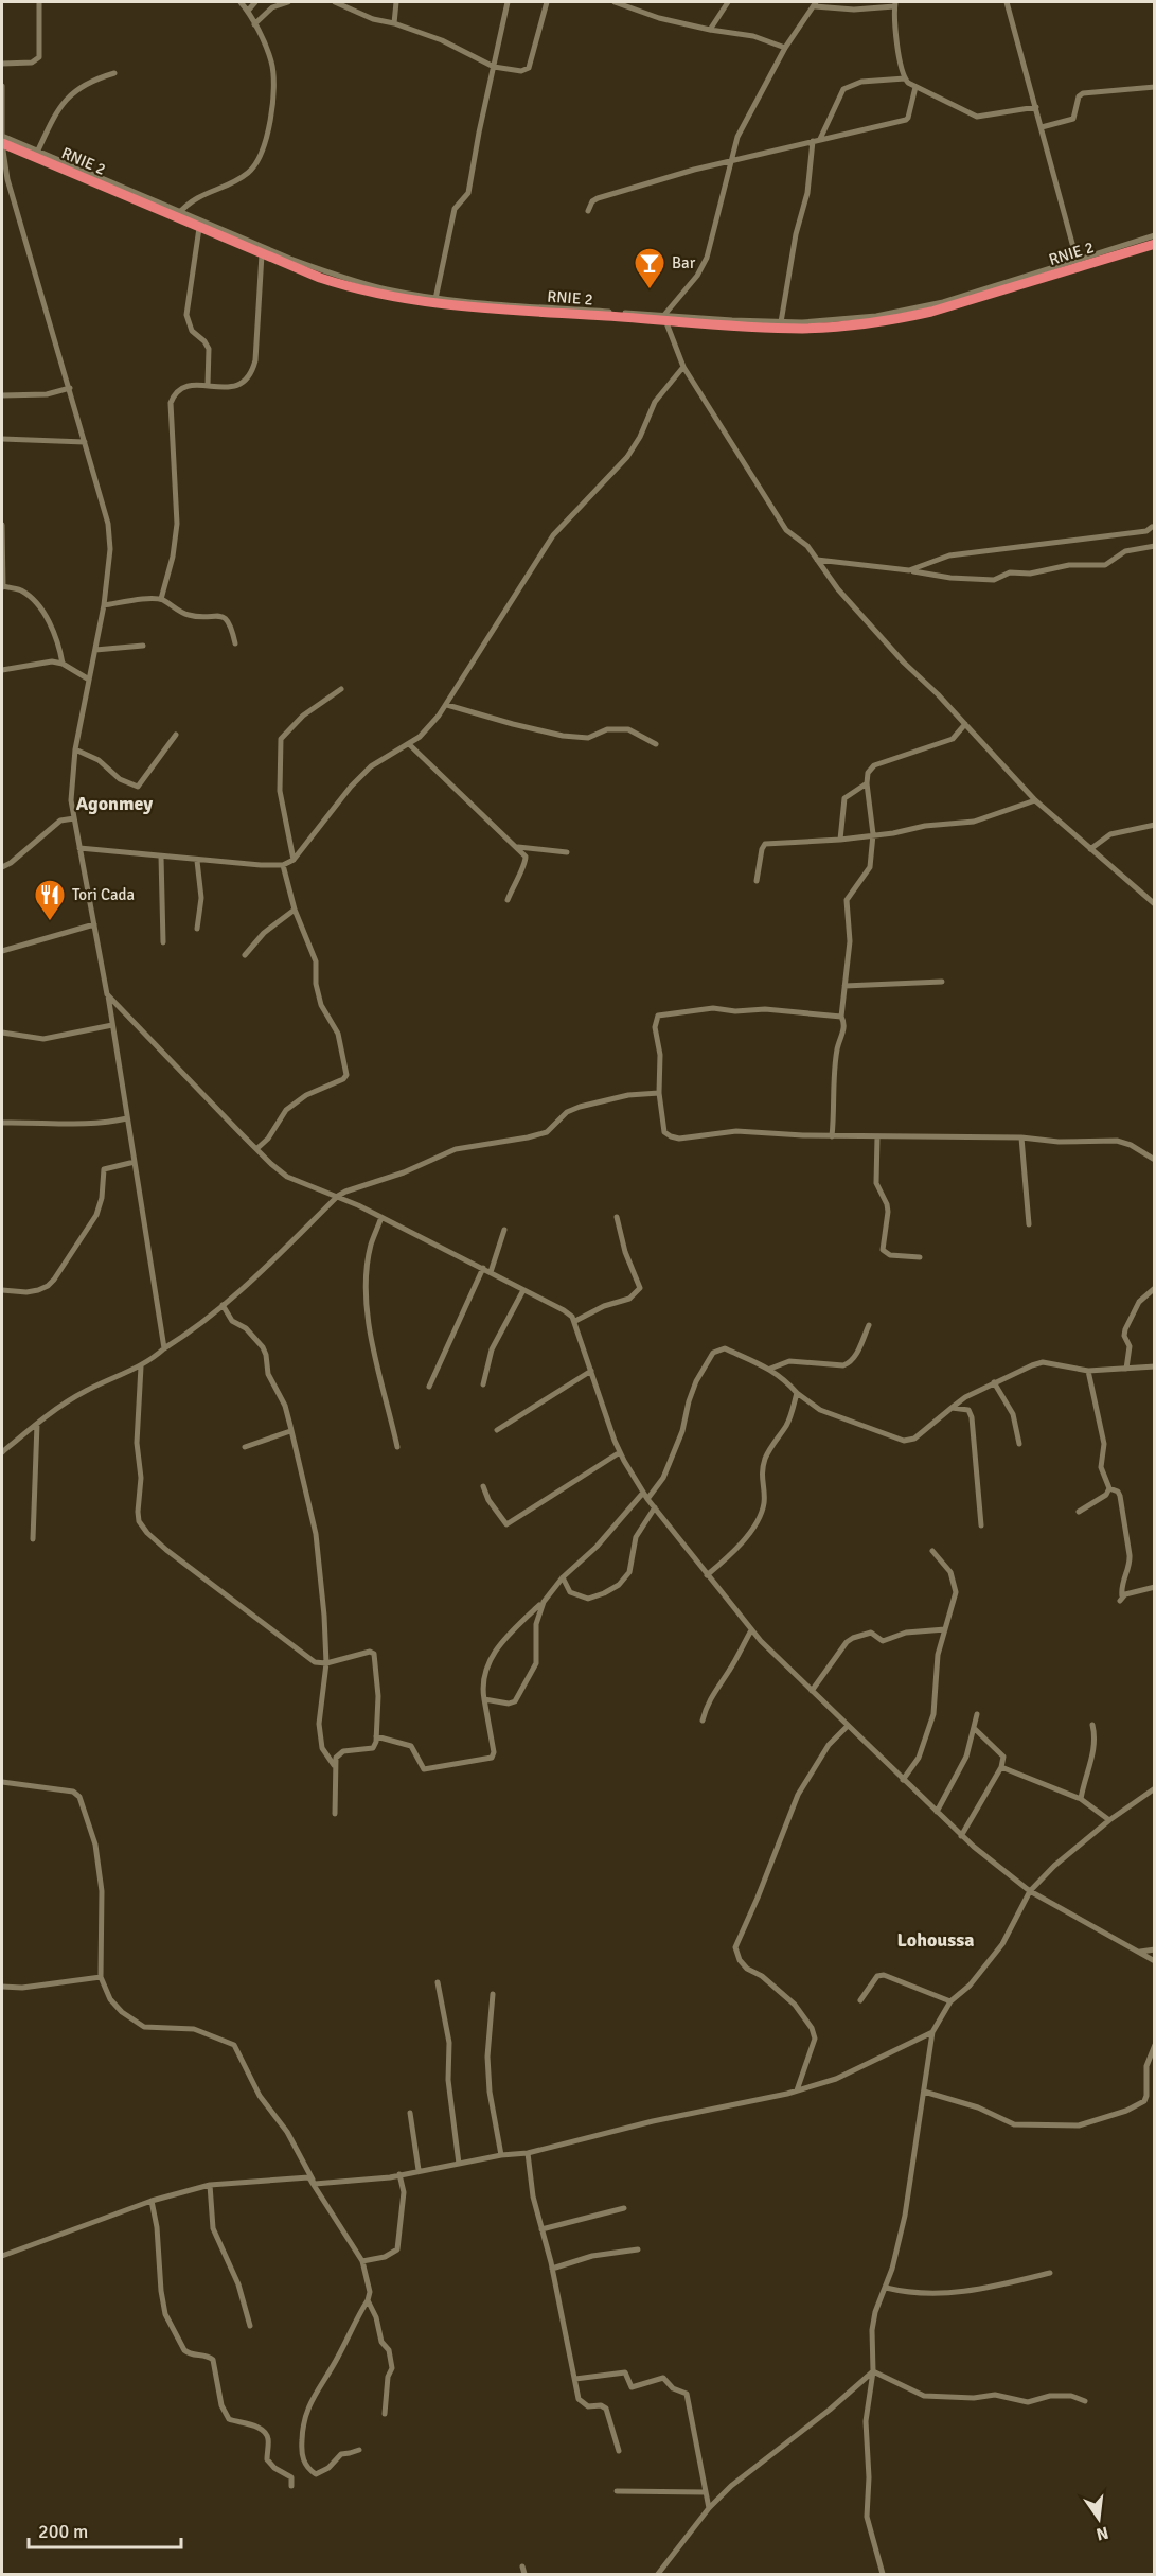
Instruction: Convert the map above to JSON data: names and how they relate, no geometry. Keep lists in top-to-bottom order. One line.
{"streets":{"highway":["RNIE 2"]},"districts":["Agonmey","Lohoussa"],"places":{"bar":["Bar"],"restaurant":["Tori Cada"]},"scale_bar":"200 m","north":"bottom"}
